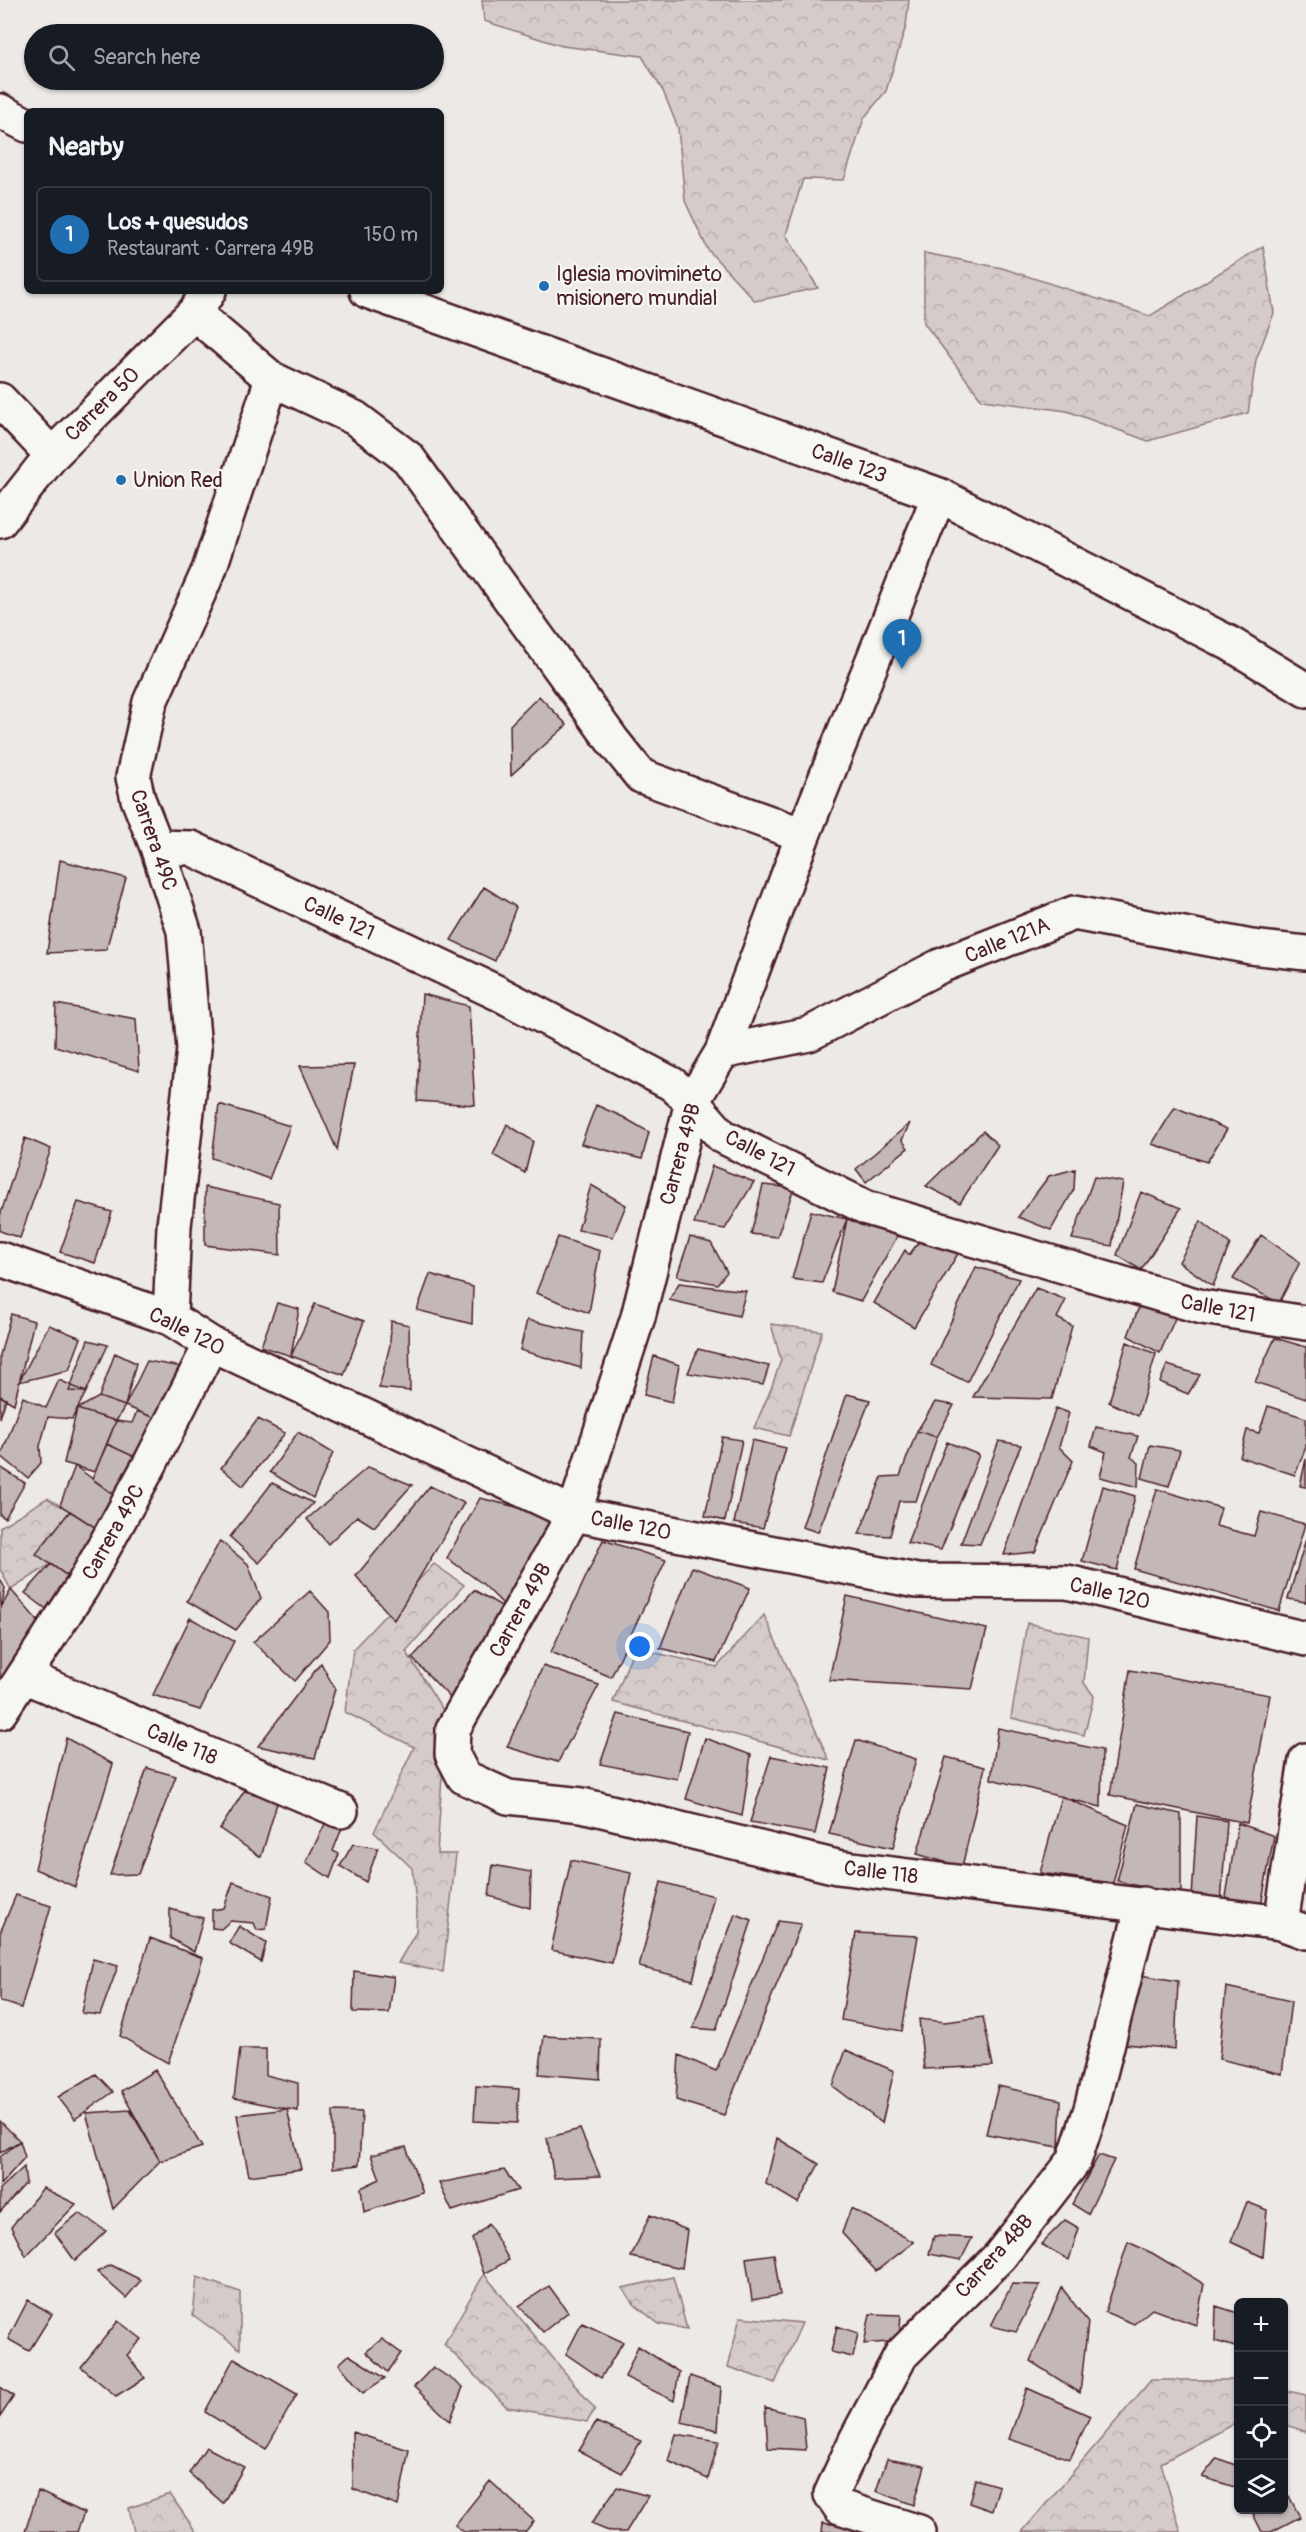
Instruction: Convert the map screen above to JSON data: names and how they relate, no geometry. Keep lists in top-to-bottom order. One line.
{"streets":{"street":["Carrera 50","Calle 123","Carrera 49C","Calle 121","Calle 121A","Carrera 49B","Calle 120","Calle 118","Carrera 48B"]},"crossings":[["Calle 123","Carrera 49B"],["Carrera 49C","Calle 121"],["Carrera 49C","Calle 120"],["Carrera 49C","Calle 118"],["Calle 121","Carrera 49B"],["Calle 121A","Carrera 49B"],["Carrera 49B","Calle 120"],["Carrera 49B","Calle 118"],["Calle 118","Carrera 48B"]],"places":["Iglesia movimineto misionero mundial","Union Red"],"page":{"search":"Search here","heading":"Nearby","list":[{"mark":"1","name":"Los + quesudos","note":"Restaurant · Carrera 49B","value":"150 m"}],"pins":"1","map_buttons":["+","−"]}}
